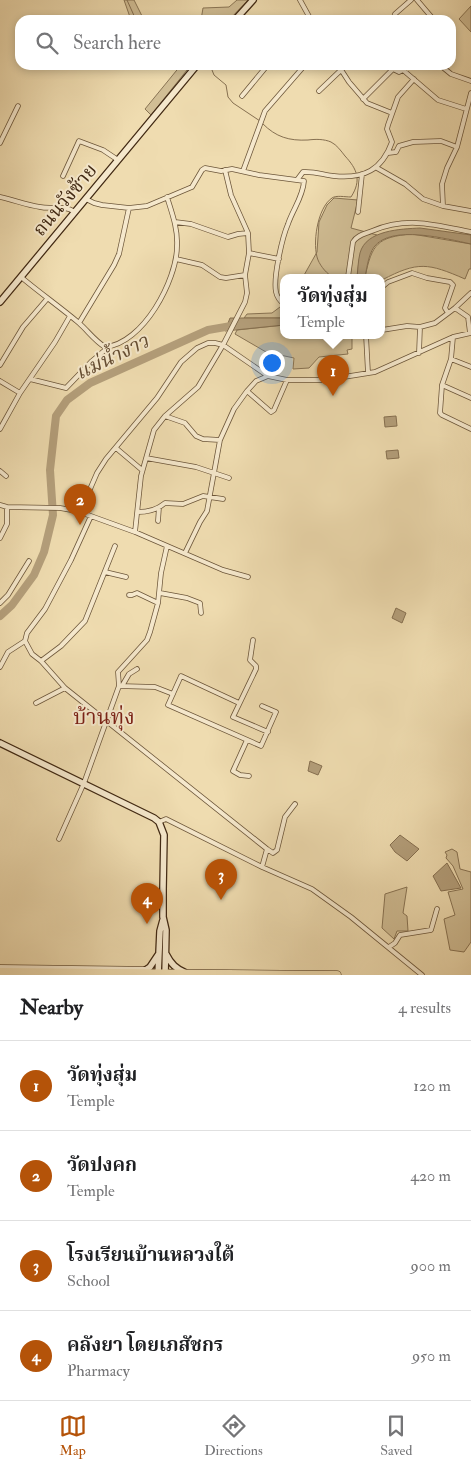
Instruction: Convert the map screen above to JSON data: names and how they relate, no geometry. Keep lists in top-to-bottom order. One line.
{"streets":{"main road":["ถนนวังซ้าย"]},"districts":["บ้านทุ่ง"],"water":["แม่น้ำงาว"],"page":{"search":"Search here","popup":["วัดทุ่งสุ่ม","Temple"],"pins":["1","2","3","4"],"heading":["Nearby","4 results"],"list":[{"mark":"1","name":"วัดทุ่งสุ่ม","note":"Temple","value":"120 m"},{"mark":"2","name":"วัดปงคก","note":"Temple","value":"420 m"},{"mark":"3","name":"โรงเรียนบ้านหลวงใต้","note":"School","value":"900 m"},{"mark":"4","name":"คลังยา โดยเภสัชกร","note":"Pharmacy","value":"950 m"}],"nav":["Map","Directions","Saved"]}}
